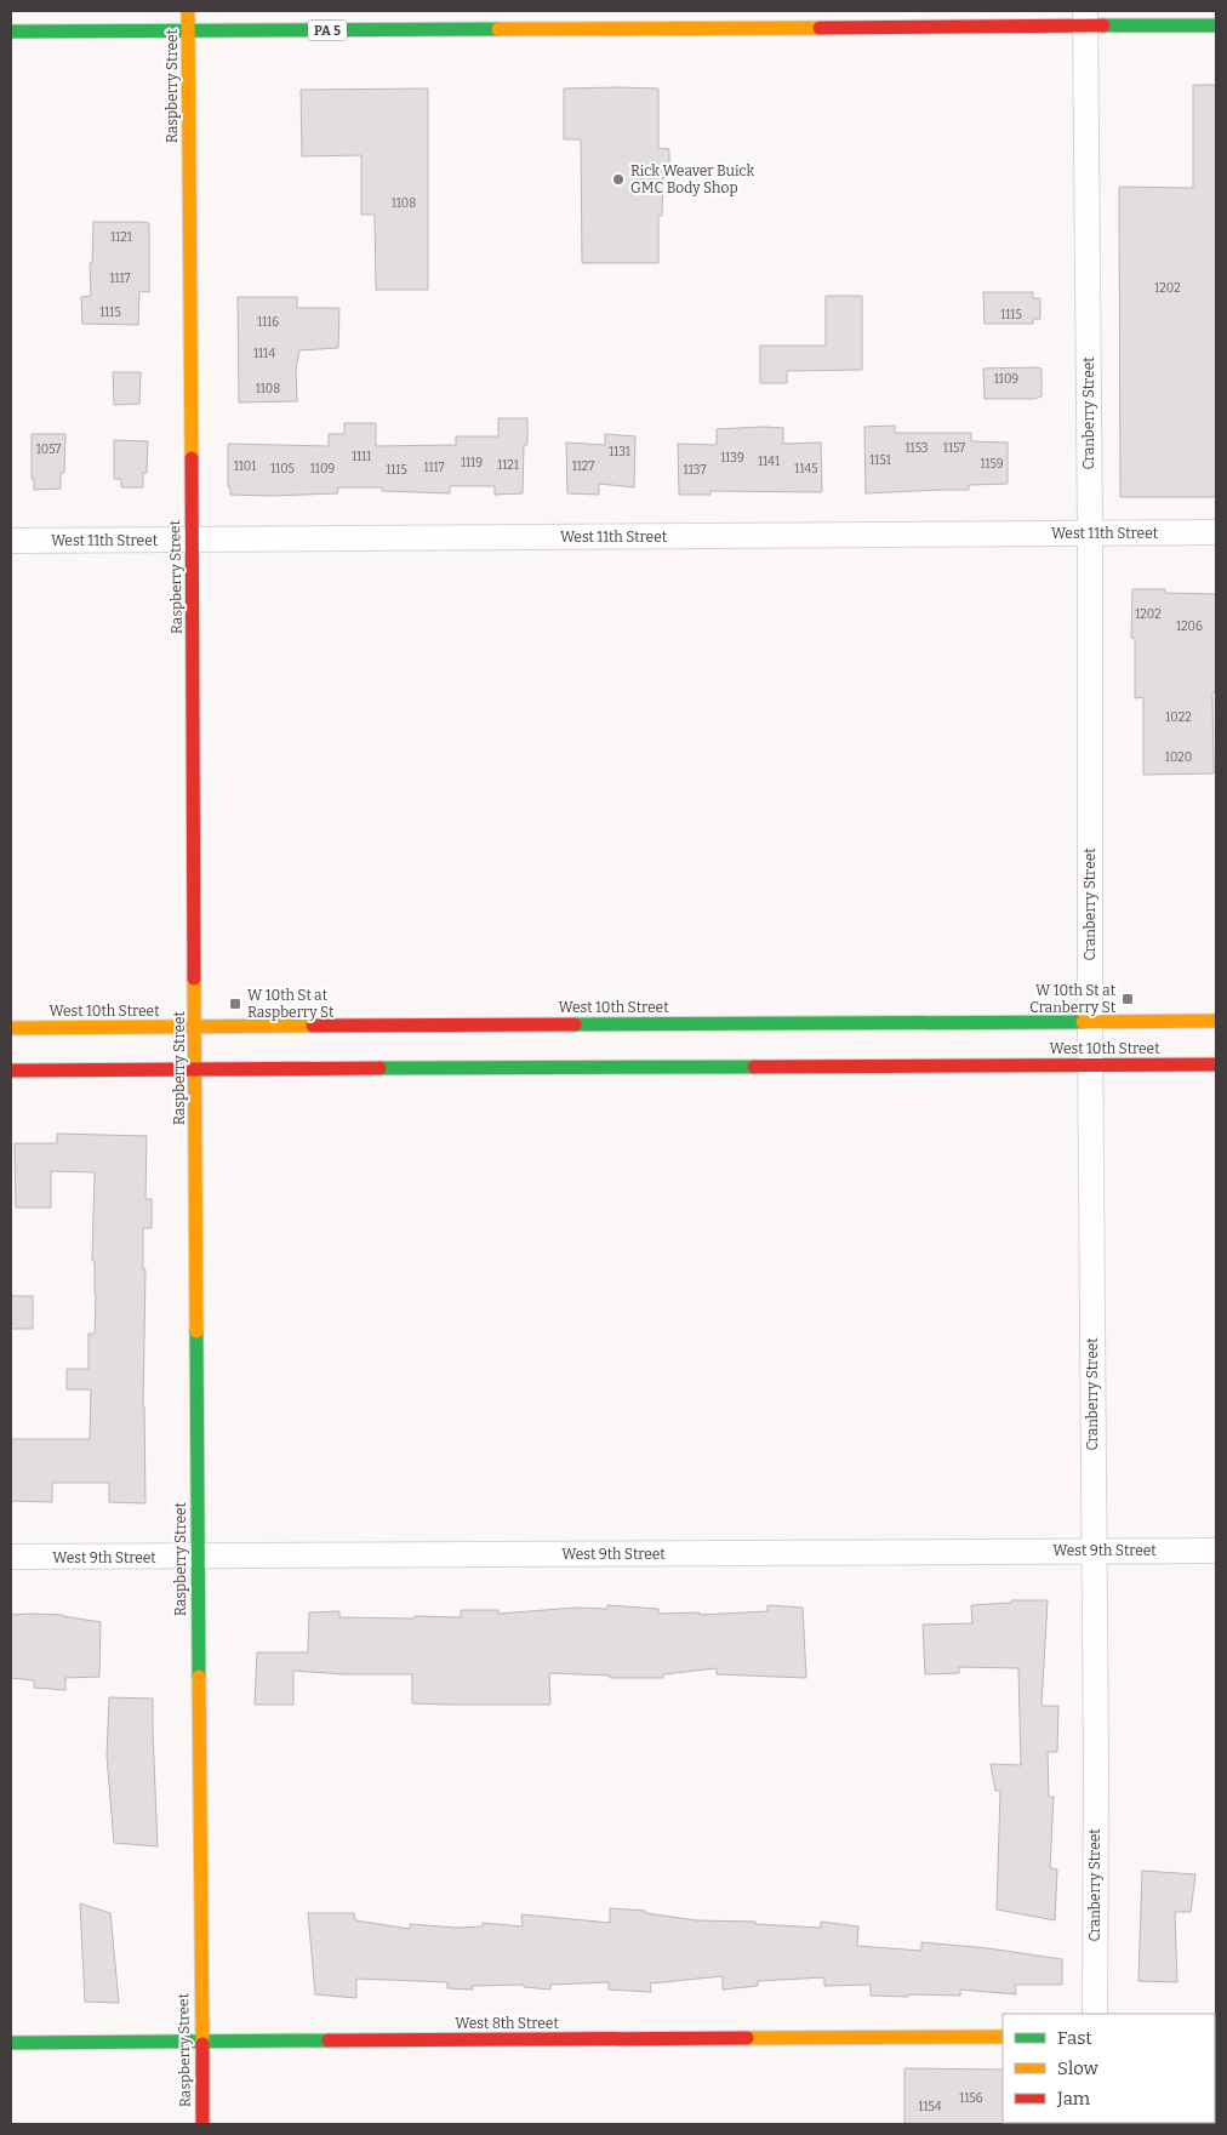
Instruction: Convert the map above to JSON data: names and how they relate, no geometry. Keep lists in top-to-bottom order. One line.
{"streets":{"street":["PA 5","Raspberry Street","Cranberry Street","West 11th Street","West 10th Street","West 9th Street","West 8th Street"]},"crossings":[["PA 5","Raspberry Street"],["PA 5","Cranberry Street"],["Raspberry Street","West 11th Street"],["Raspberry Street","West 10th Street"],["Raspberry Street","West 9th Street"],["Raspberry Street","West 8th Street"],["Cranberry Street","West 11th Street"],["Cranberry Street","West 10th Street"],["Cranberry Street","West 9th Street"]],"places":{"other":["Rick Weaver Buick GMC Body Shop"],"transit":["W 10th St at Cranberry St","W 10th St at Raspberry St"]},"house_numbers":["1108","1121","1117","1202","1115","1115","1116","1114","1109","1108","1153","1157","1057","1131","1111","1139","1151","1141","1119","1159","1121","1101","1127","1117","1105","1109","1145","1115","1137","1202","1206","1022","1020","1156","1154"],"legend":["Fast","Slow","Jam"]}
